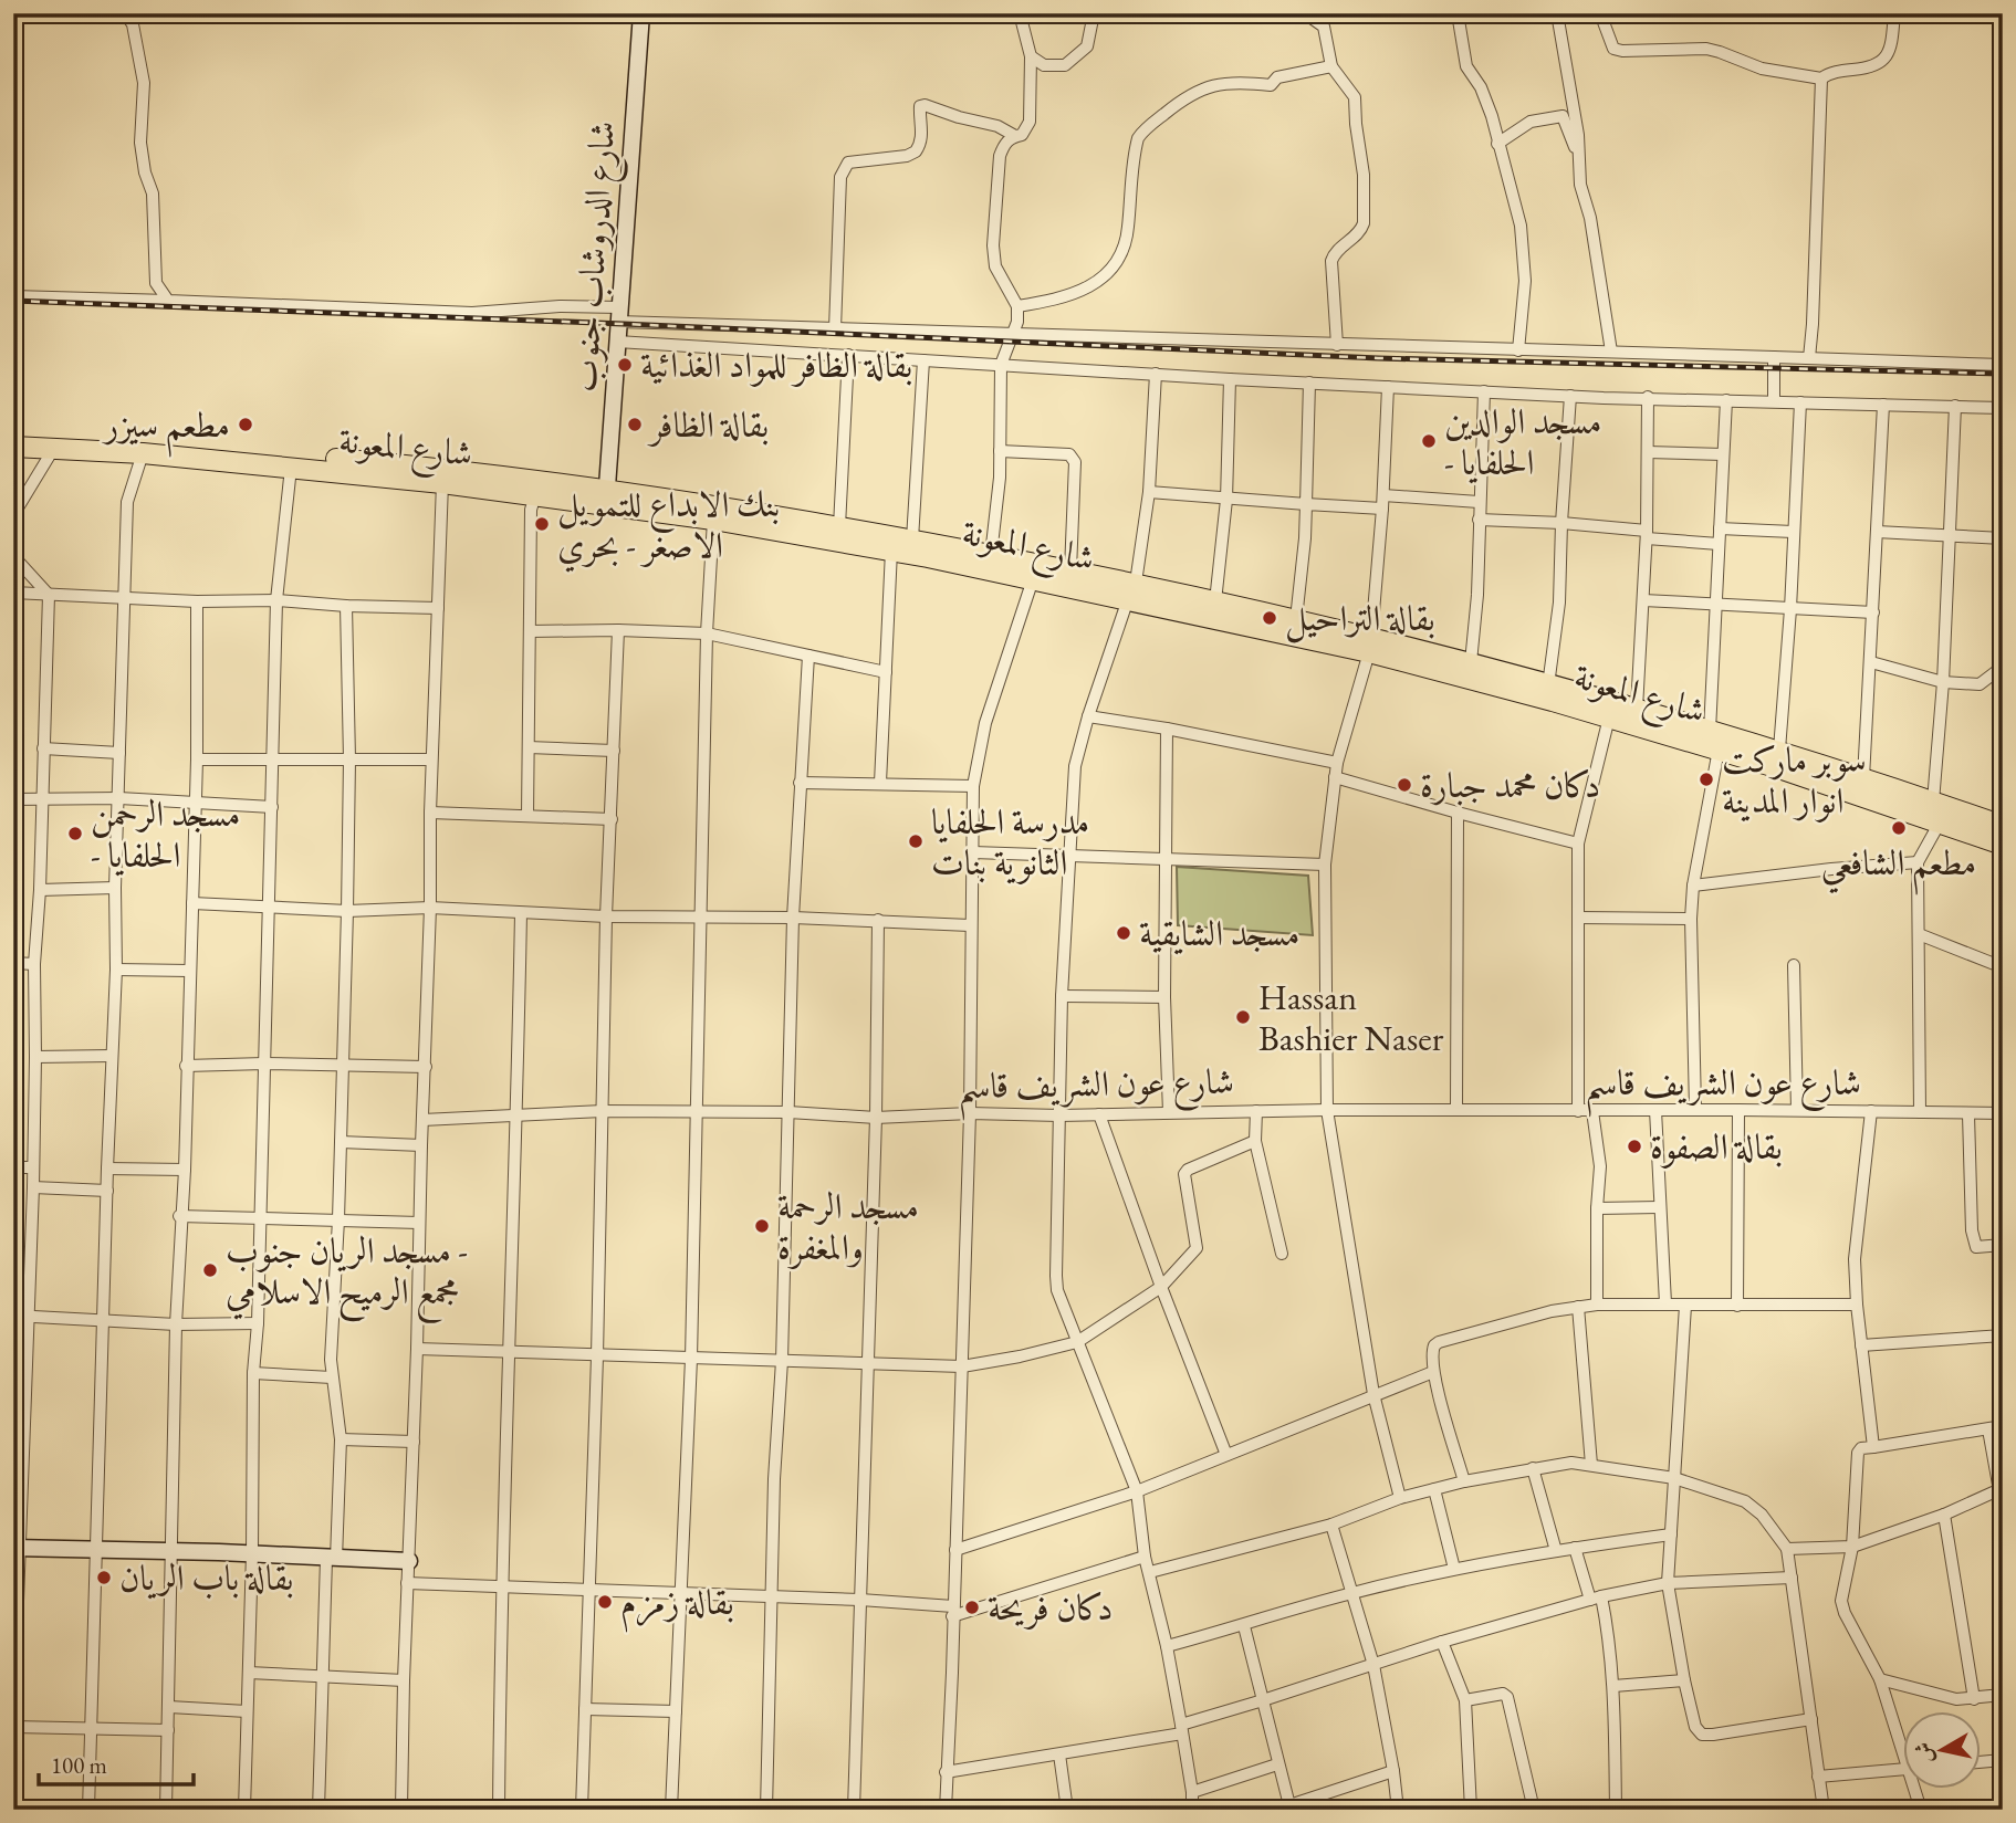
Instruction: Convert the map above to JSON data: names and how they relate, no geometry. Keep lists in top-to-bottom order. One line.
{"streets":{"highway":["شارع المعونة"],"street":["شارع الدروشاب جنوب","شارع عون الشريف قاسم"]},"crossings":[["شارع الدروشاب جنوب","شارع المعونة"]],"places":["بقالة الظافر للمواد الغذائية","مطعم سيزر","بقالة الظافر","مسجد الوالدين - الحلفايا","بنك الابداع للتمويل الاصغر - بحري","بقالة التراحيل","سوبر ماركت انوار المدينة","دكان محمد جبارة","مطعم الشافعي","مسجد الرحمن - الحلفايا","مدرسة الحلفايا الثانوية بنات","مسجد الشايقية","Hassan Bashier Naser","بقالة الصفوة","مسجد الرحمة والمغفرة","مسجد الريان جنوب - مجمع الرميح الاسلامي","بقالة باب الريان","بقالة زمزم","دكان فريحة"],"scale_bar":"100 m","north":"left"}
